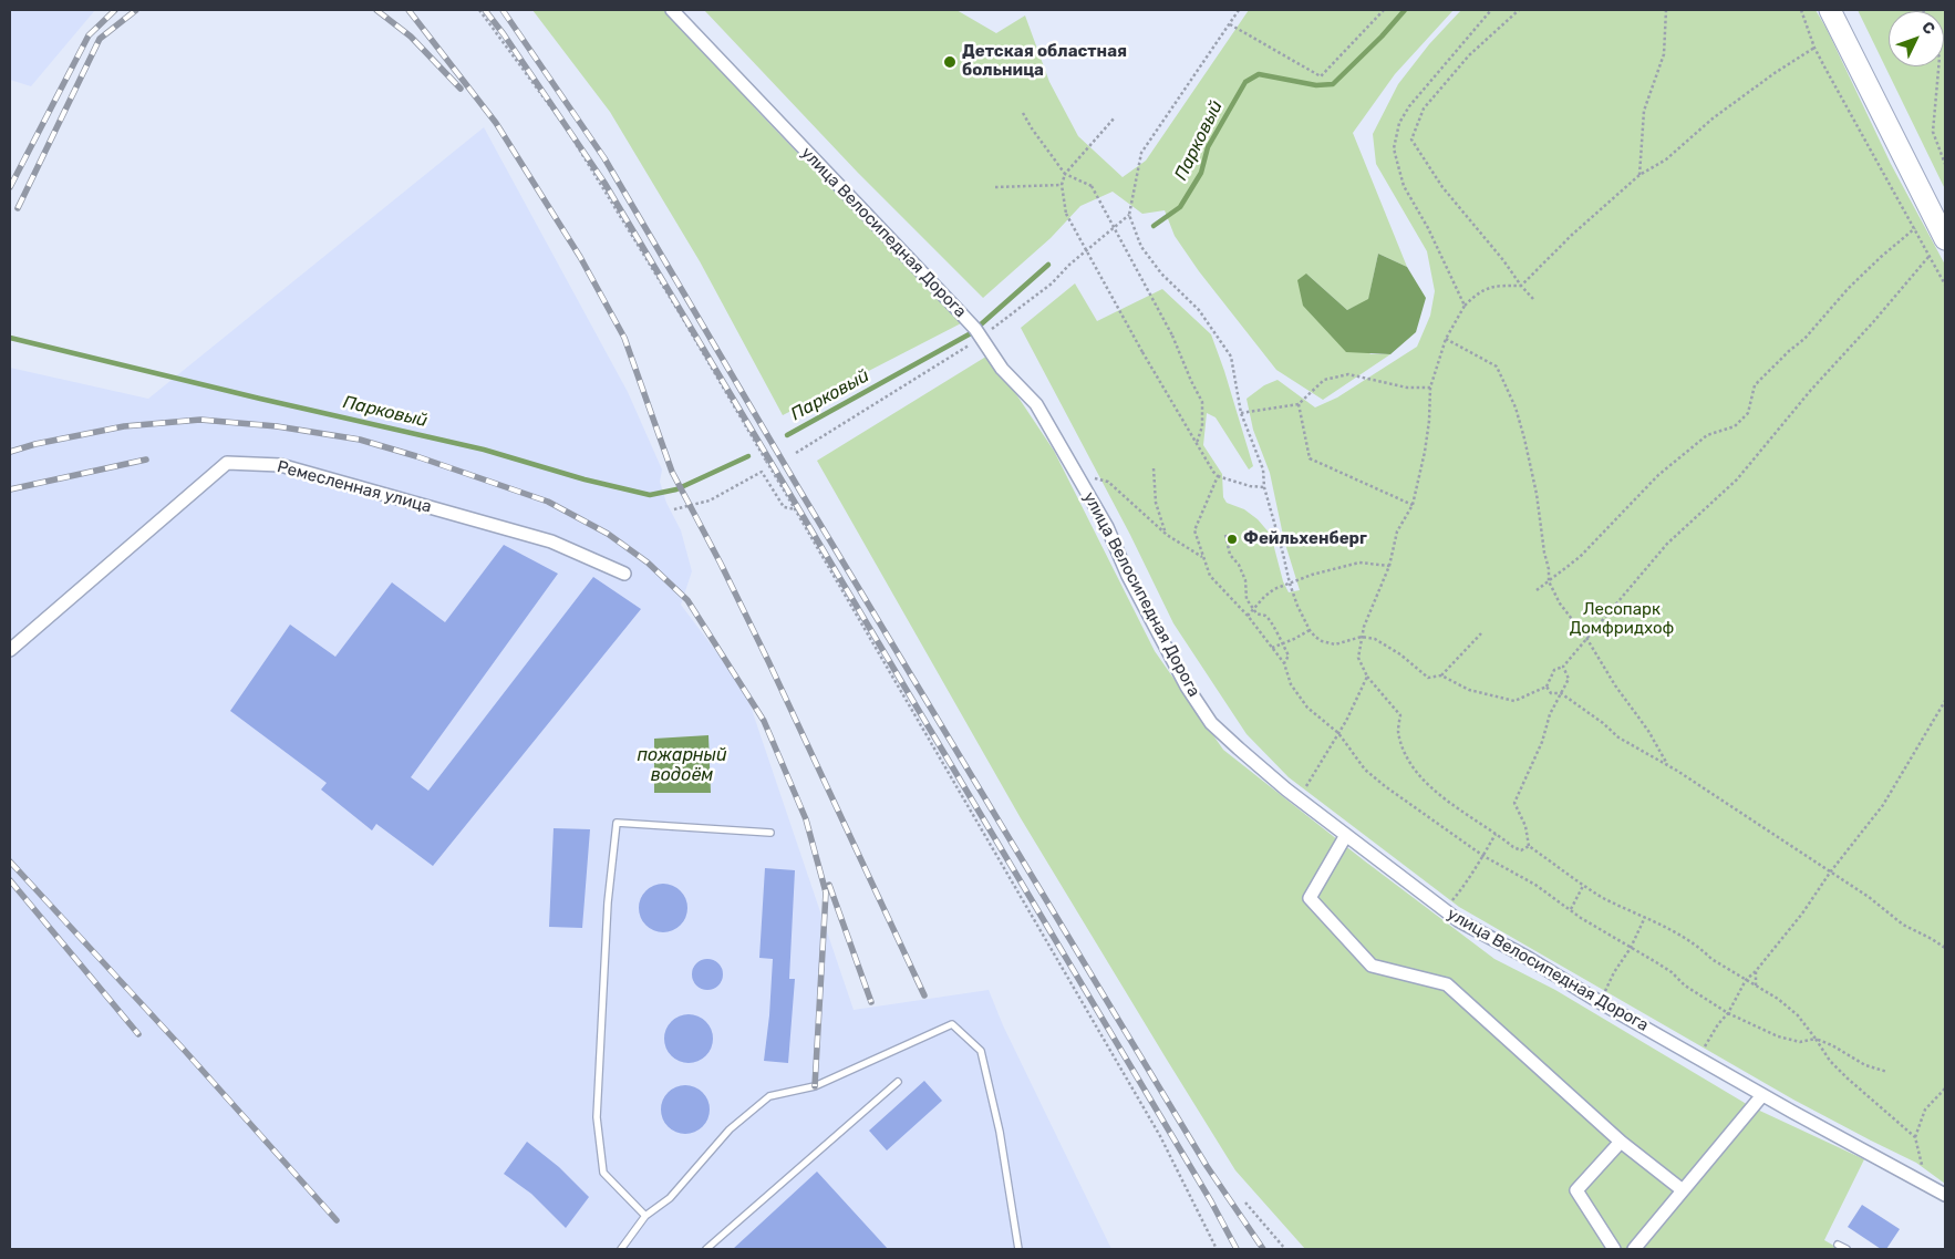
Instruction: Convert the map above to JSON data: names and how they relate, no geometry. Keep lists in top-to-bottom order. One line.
{"streets":{"street":["улица Велосипедная Дорога","Ремесленная улица"]},"water":["Парковый","пожарный водоём"],"parks":["Лесопарк Домфридхоф"],"places":["Детская областная больница","Фейльхенберг"],"north":"top right"}
